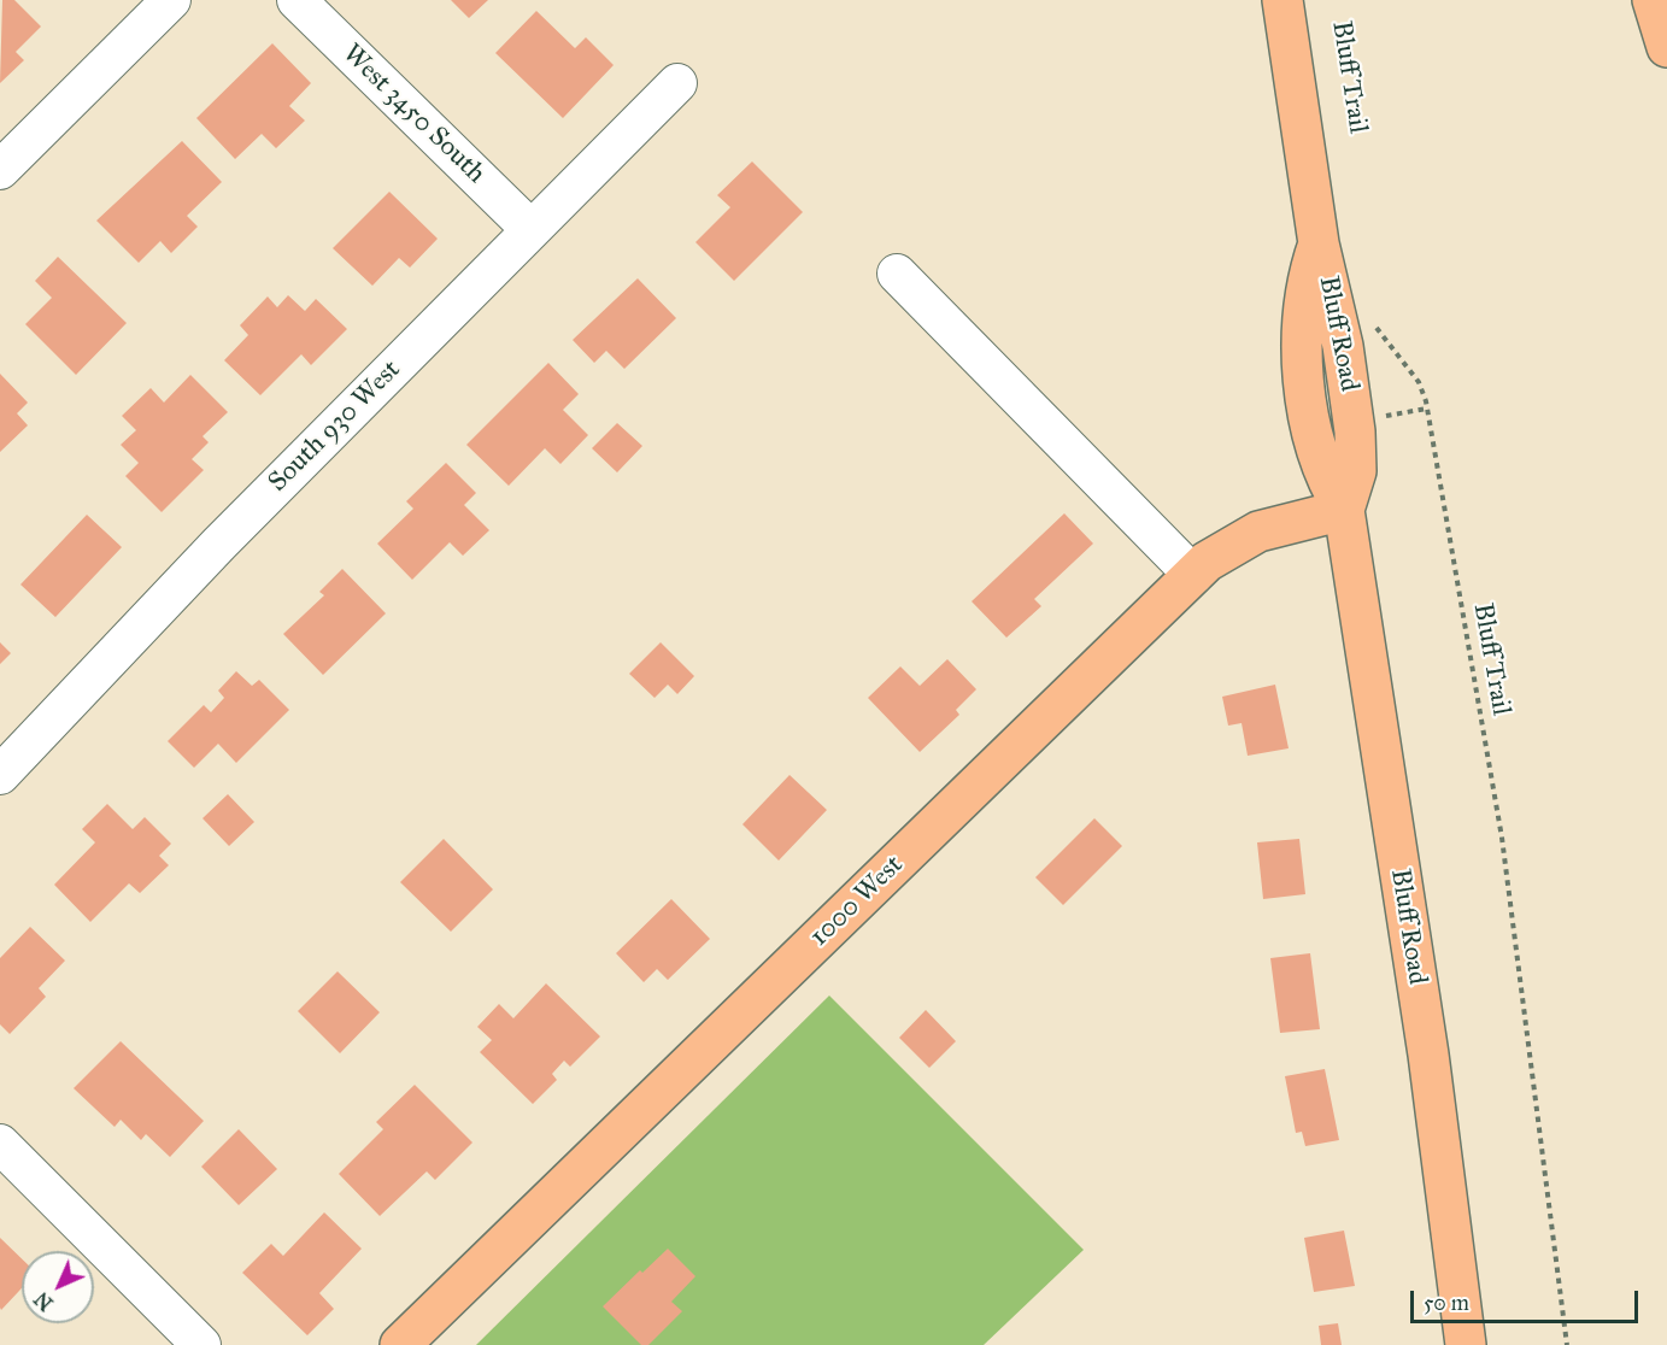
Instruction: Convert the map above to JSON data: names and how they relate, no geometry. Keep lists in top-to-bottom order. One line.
{"streets":{"main road":["Bluff Road","1000 West"],"street":["West 3450 South","South 930 West"],"path":["Bluff Trail"]},"crossings":[["West 3450 South","South 930 West"],["Bluff Road","1000 West"]],"scale_bar":"50 m","north":"bottom left"}
